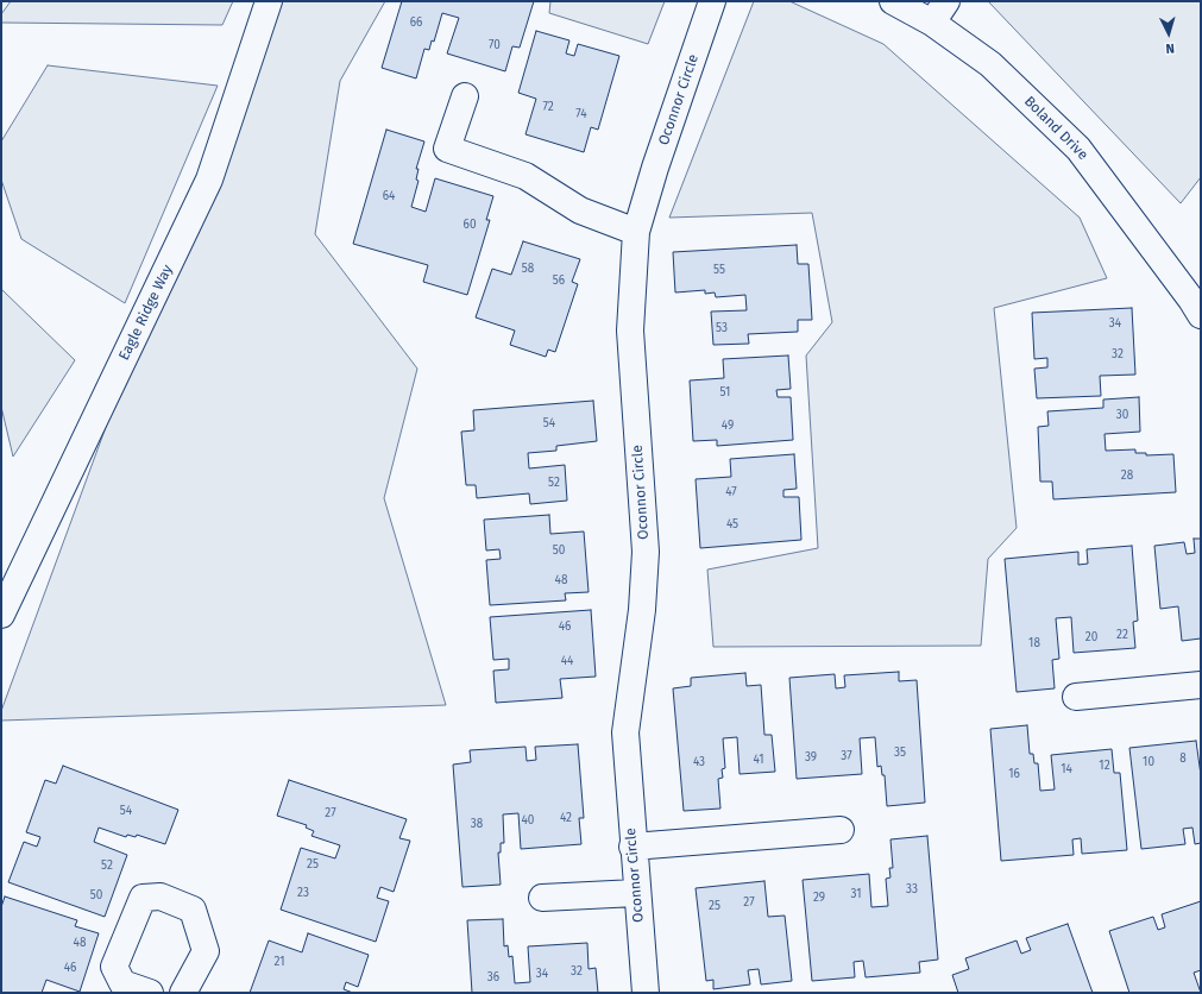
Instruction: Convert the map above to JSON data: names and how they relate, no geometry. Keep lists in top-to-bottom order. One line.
{"streets":{"street":["Oconnor Circle","Boland Drive","Eagle Ridge Way"]},"house_numbers":["66","70","72","74","64","60","58","55","56","34","53","32","51","30","54","49","28","52","47","45","50","48","46","22","20","18","44","35","37","39","8","41","43","10","12","14","16","54","27","42","40","38","25","52","33","23","31","50","29","27","25","48","21","46","32","34","36"],"north":"bottom"}
